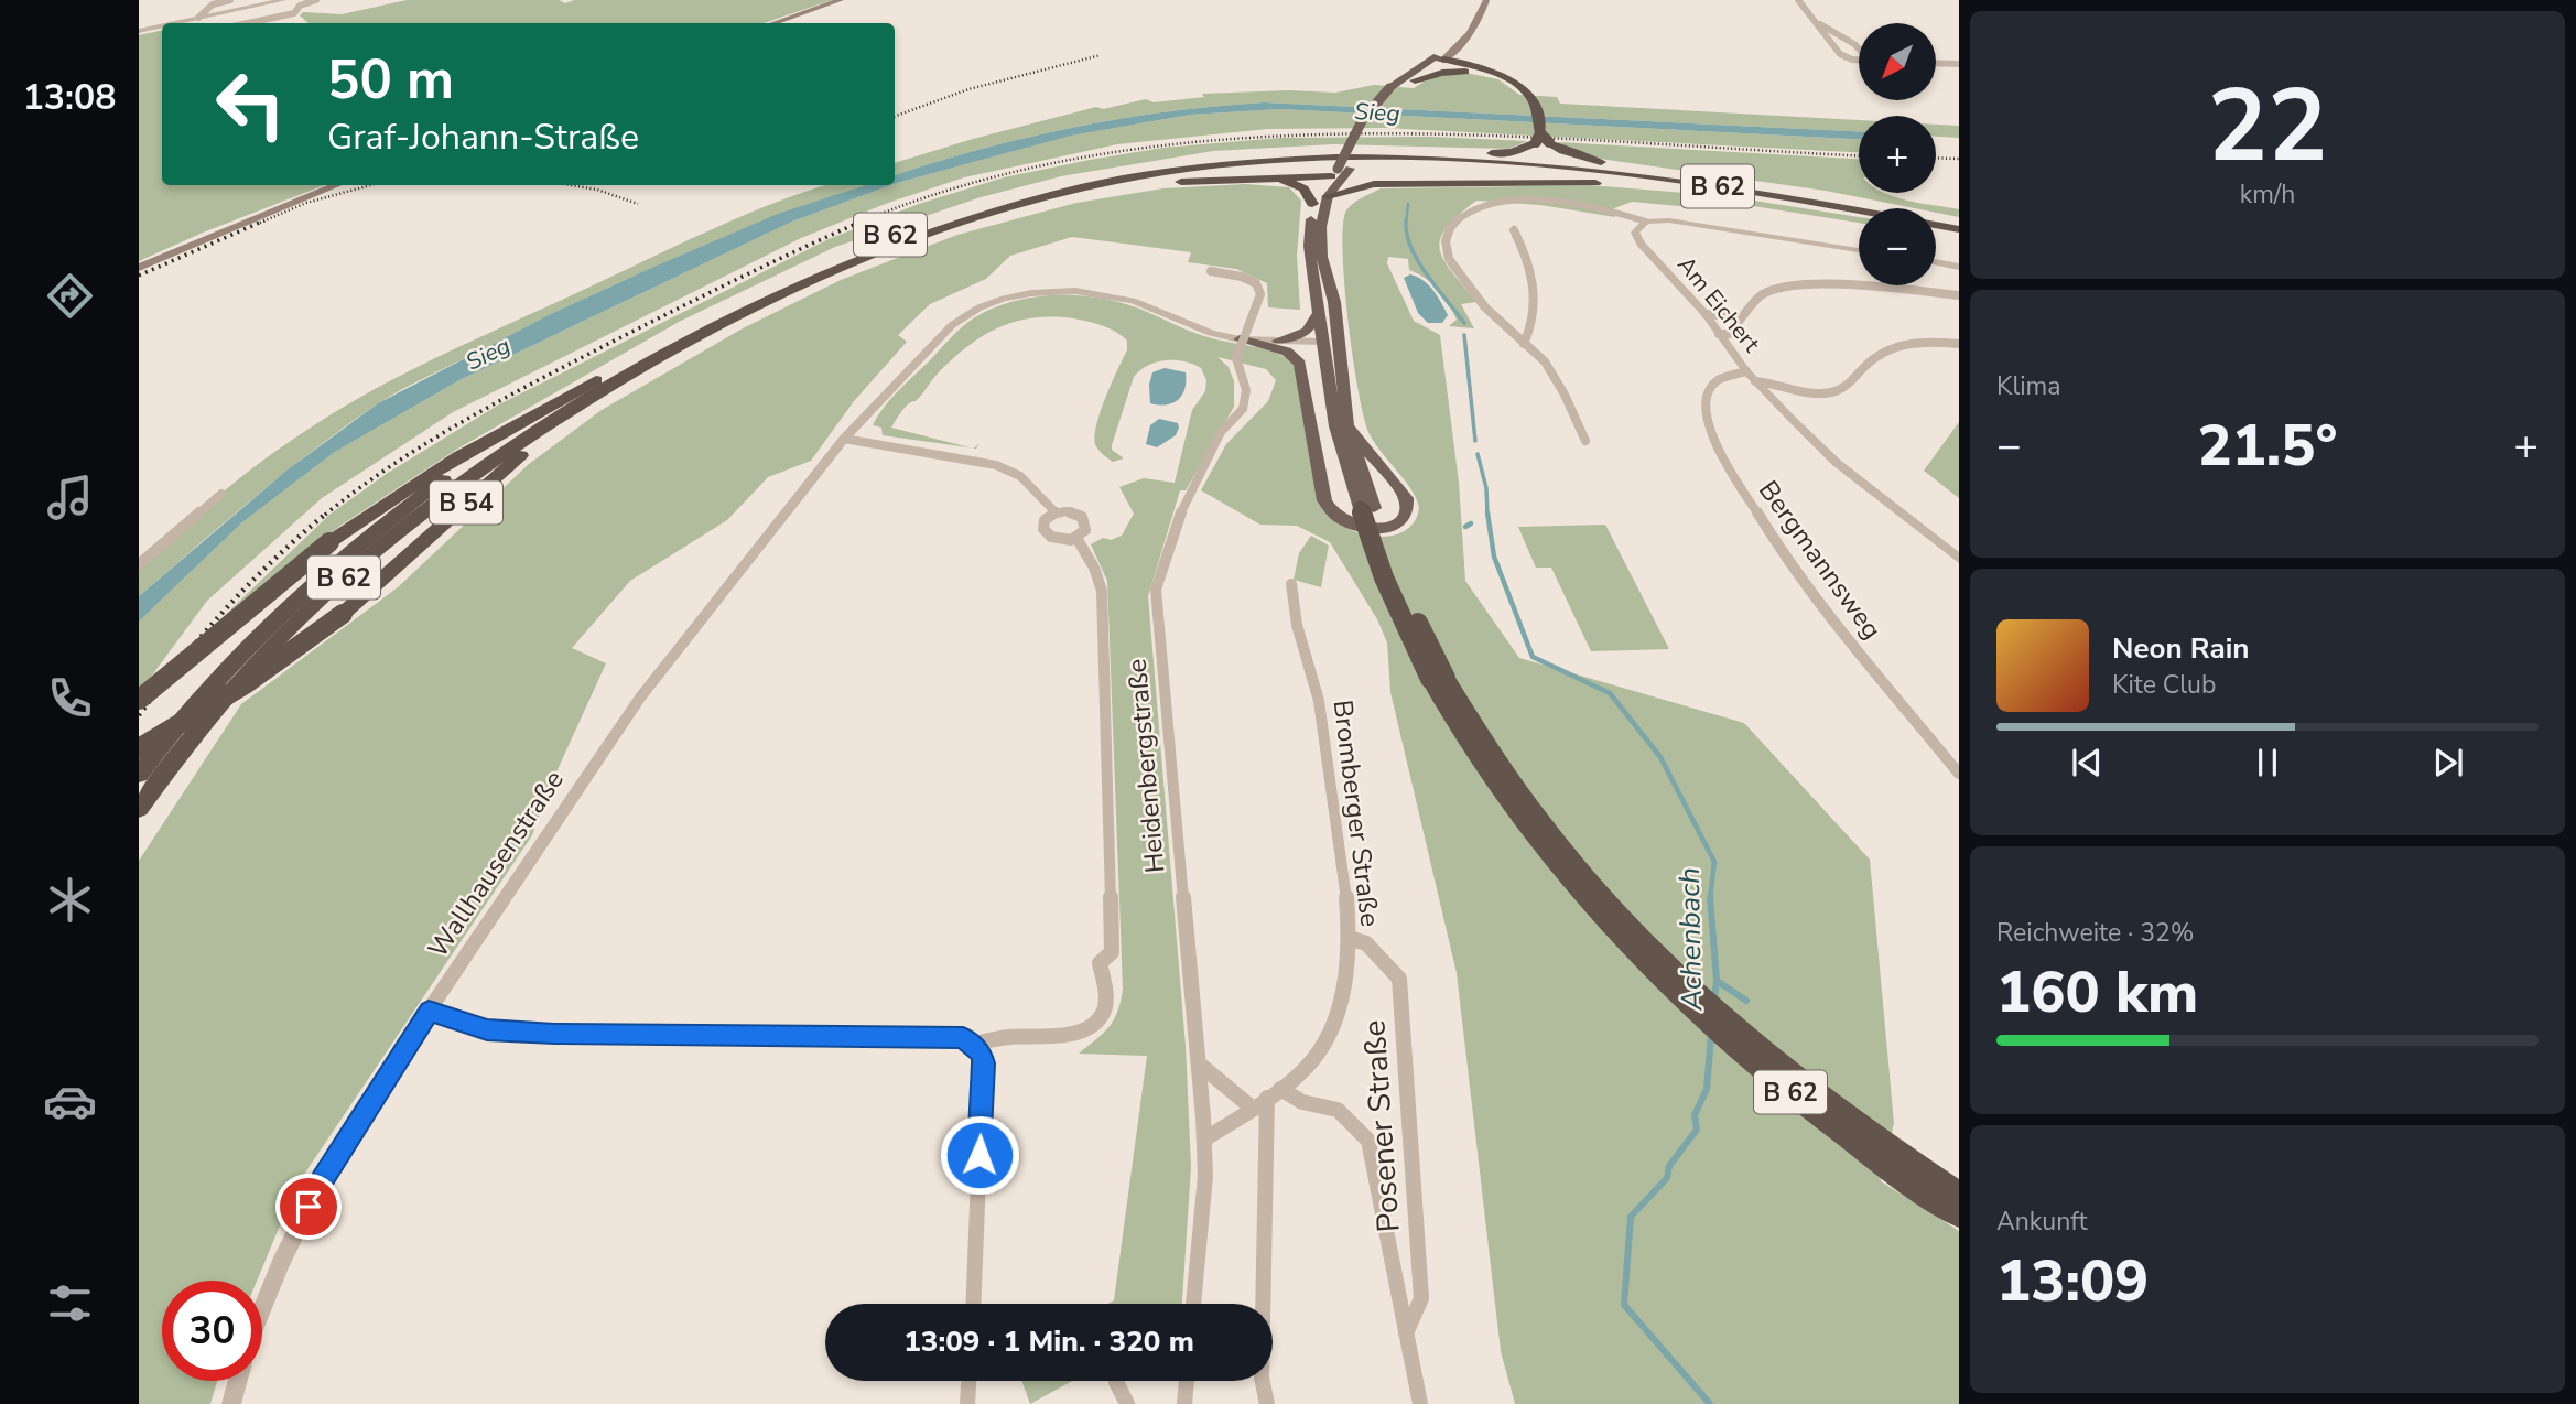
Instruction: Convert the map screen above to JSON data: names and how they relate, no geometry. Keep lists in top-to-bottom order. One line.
{"streets":{"highway":["B 62","B 54"],"street":["Am Eichert","Bergmannsweg","Heidenbergstraße","Bromberger Straße","Wallhausenstraße","Posener Straße"]},"crossings":[["B 62","B 54"],["B 62","Wallhausenstraße"],["Am Eichert","Bergmannsweg"],["Heidenbergstraße","Bromberger Straße"],["Bromberger Straße","Posener Straße"]],"water":["Sieg","Achenbach"],"north":"bottom left","page":{"tabs":"13:08","tile":[["22","km/h"],"Klima",["Reichweite · 32%","160 km"],["Ankunft","13:09"]],"map_buttons":["+","−"],"turn":["50 m","Graf-Johann-Straße"],"heat":["−","21.5°","+"],"song":["Neon Rain","Kite Club"],"limit":"30","trip":"13:09 · 1 Min. · 320 m"}}
